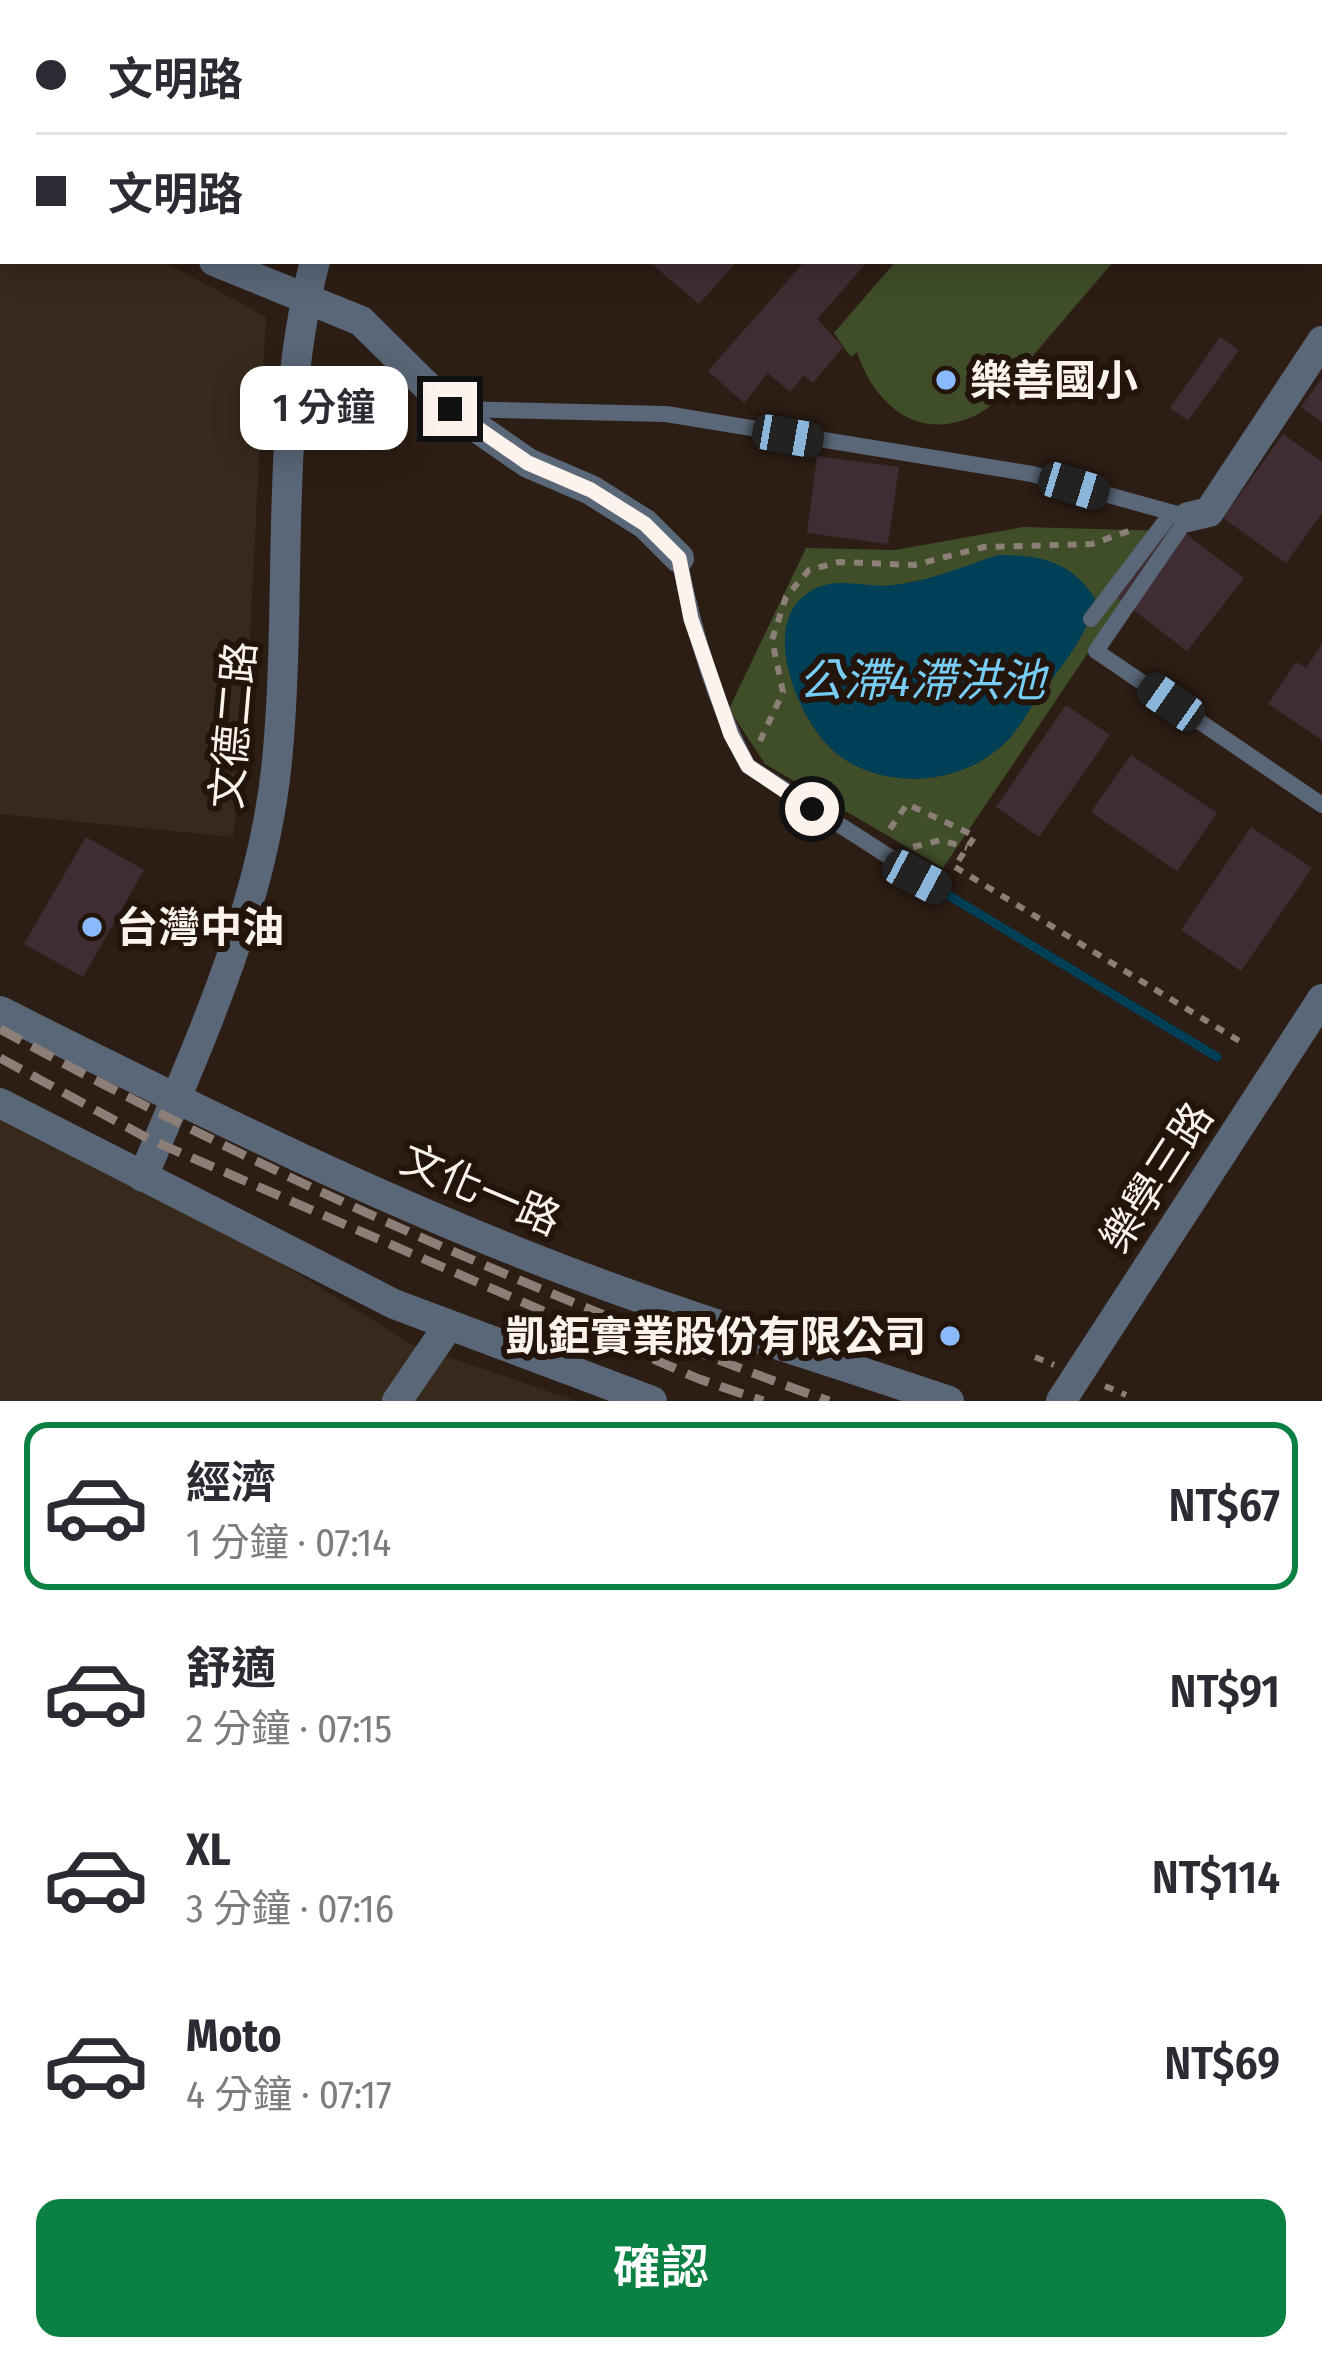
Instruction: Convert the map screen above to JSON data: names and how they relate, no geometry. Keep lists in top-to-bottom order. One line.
{"streets":{"street":["文德二路","樂學三路","文化一路"]},"crossings":[["文德二路","文化一路"]],"water":["公滯4滯洪池"],"places":["樂善國小","台灣中油","凱鉅實業股份有限公司"],"page":{"banner":["文明路","文明路"],"bubble":"1 分鐘","list":[{"name":"經濟","note":"1 分鐘 · 07:14","value":"NT$67"},{"name":"舒適","note":"2 分鐘 · 07:15","value":"NT$91"},{"name":"XL","note":"3 分鐘 · 07:16","value":"NT$114"},{"name":"Moto","note":"4 分鐘 · 07:17","value":"NT$69"}],"buttons":"確認"}}
